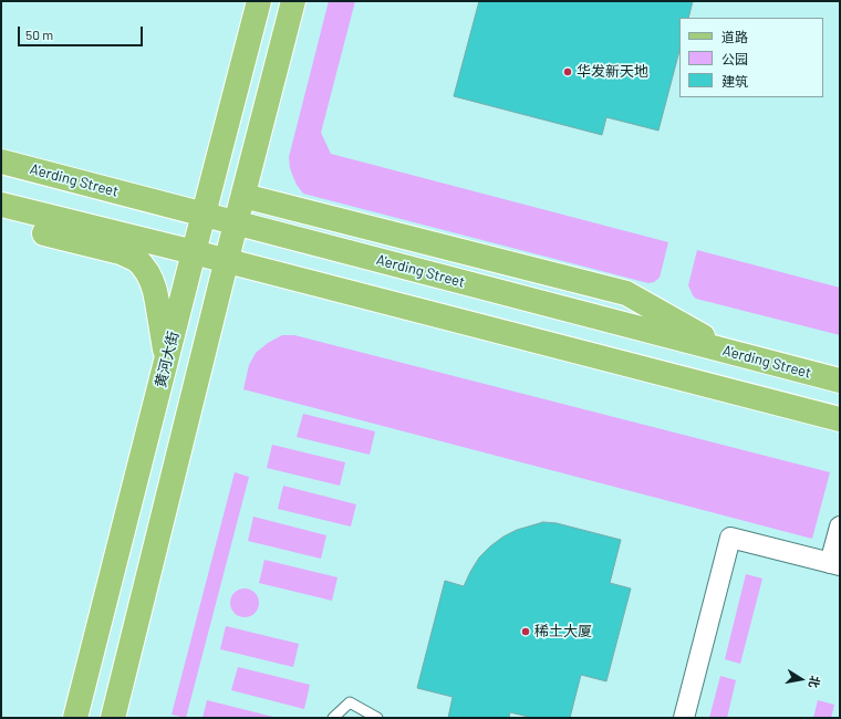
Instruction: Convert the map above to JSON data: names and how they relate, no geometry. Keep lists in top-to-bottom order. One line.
{"streets":{"main road":["A'erding Street","黄河大街"]},"crossings":[["A'erding Street","黄河大街"]],"places":["华发新天地","稀土大厦"],"legend":["道路","公园","建筑"],"scale_bar":"50 m","north":"right"}
